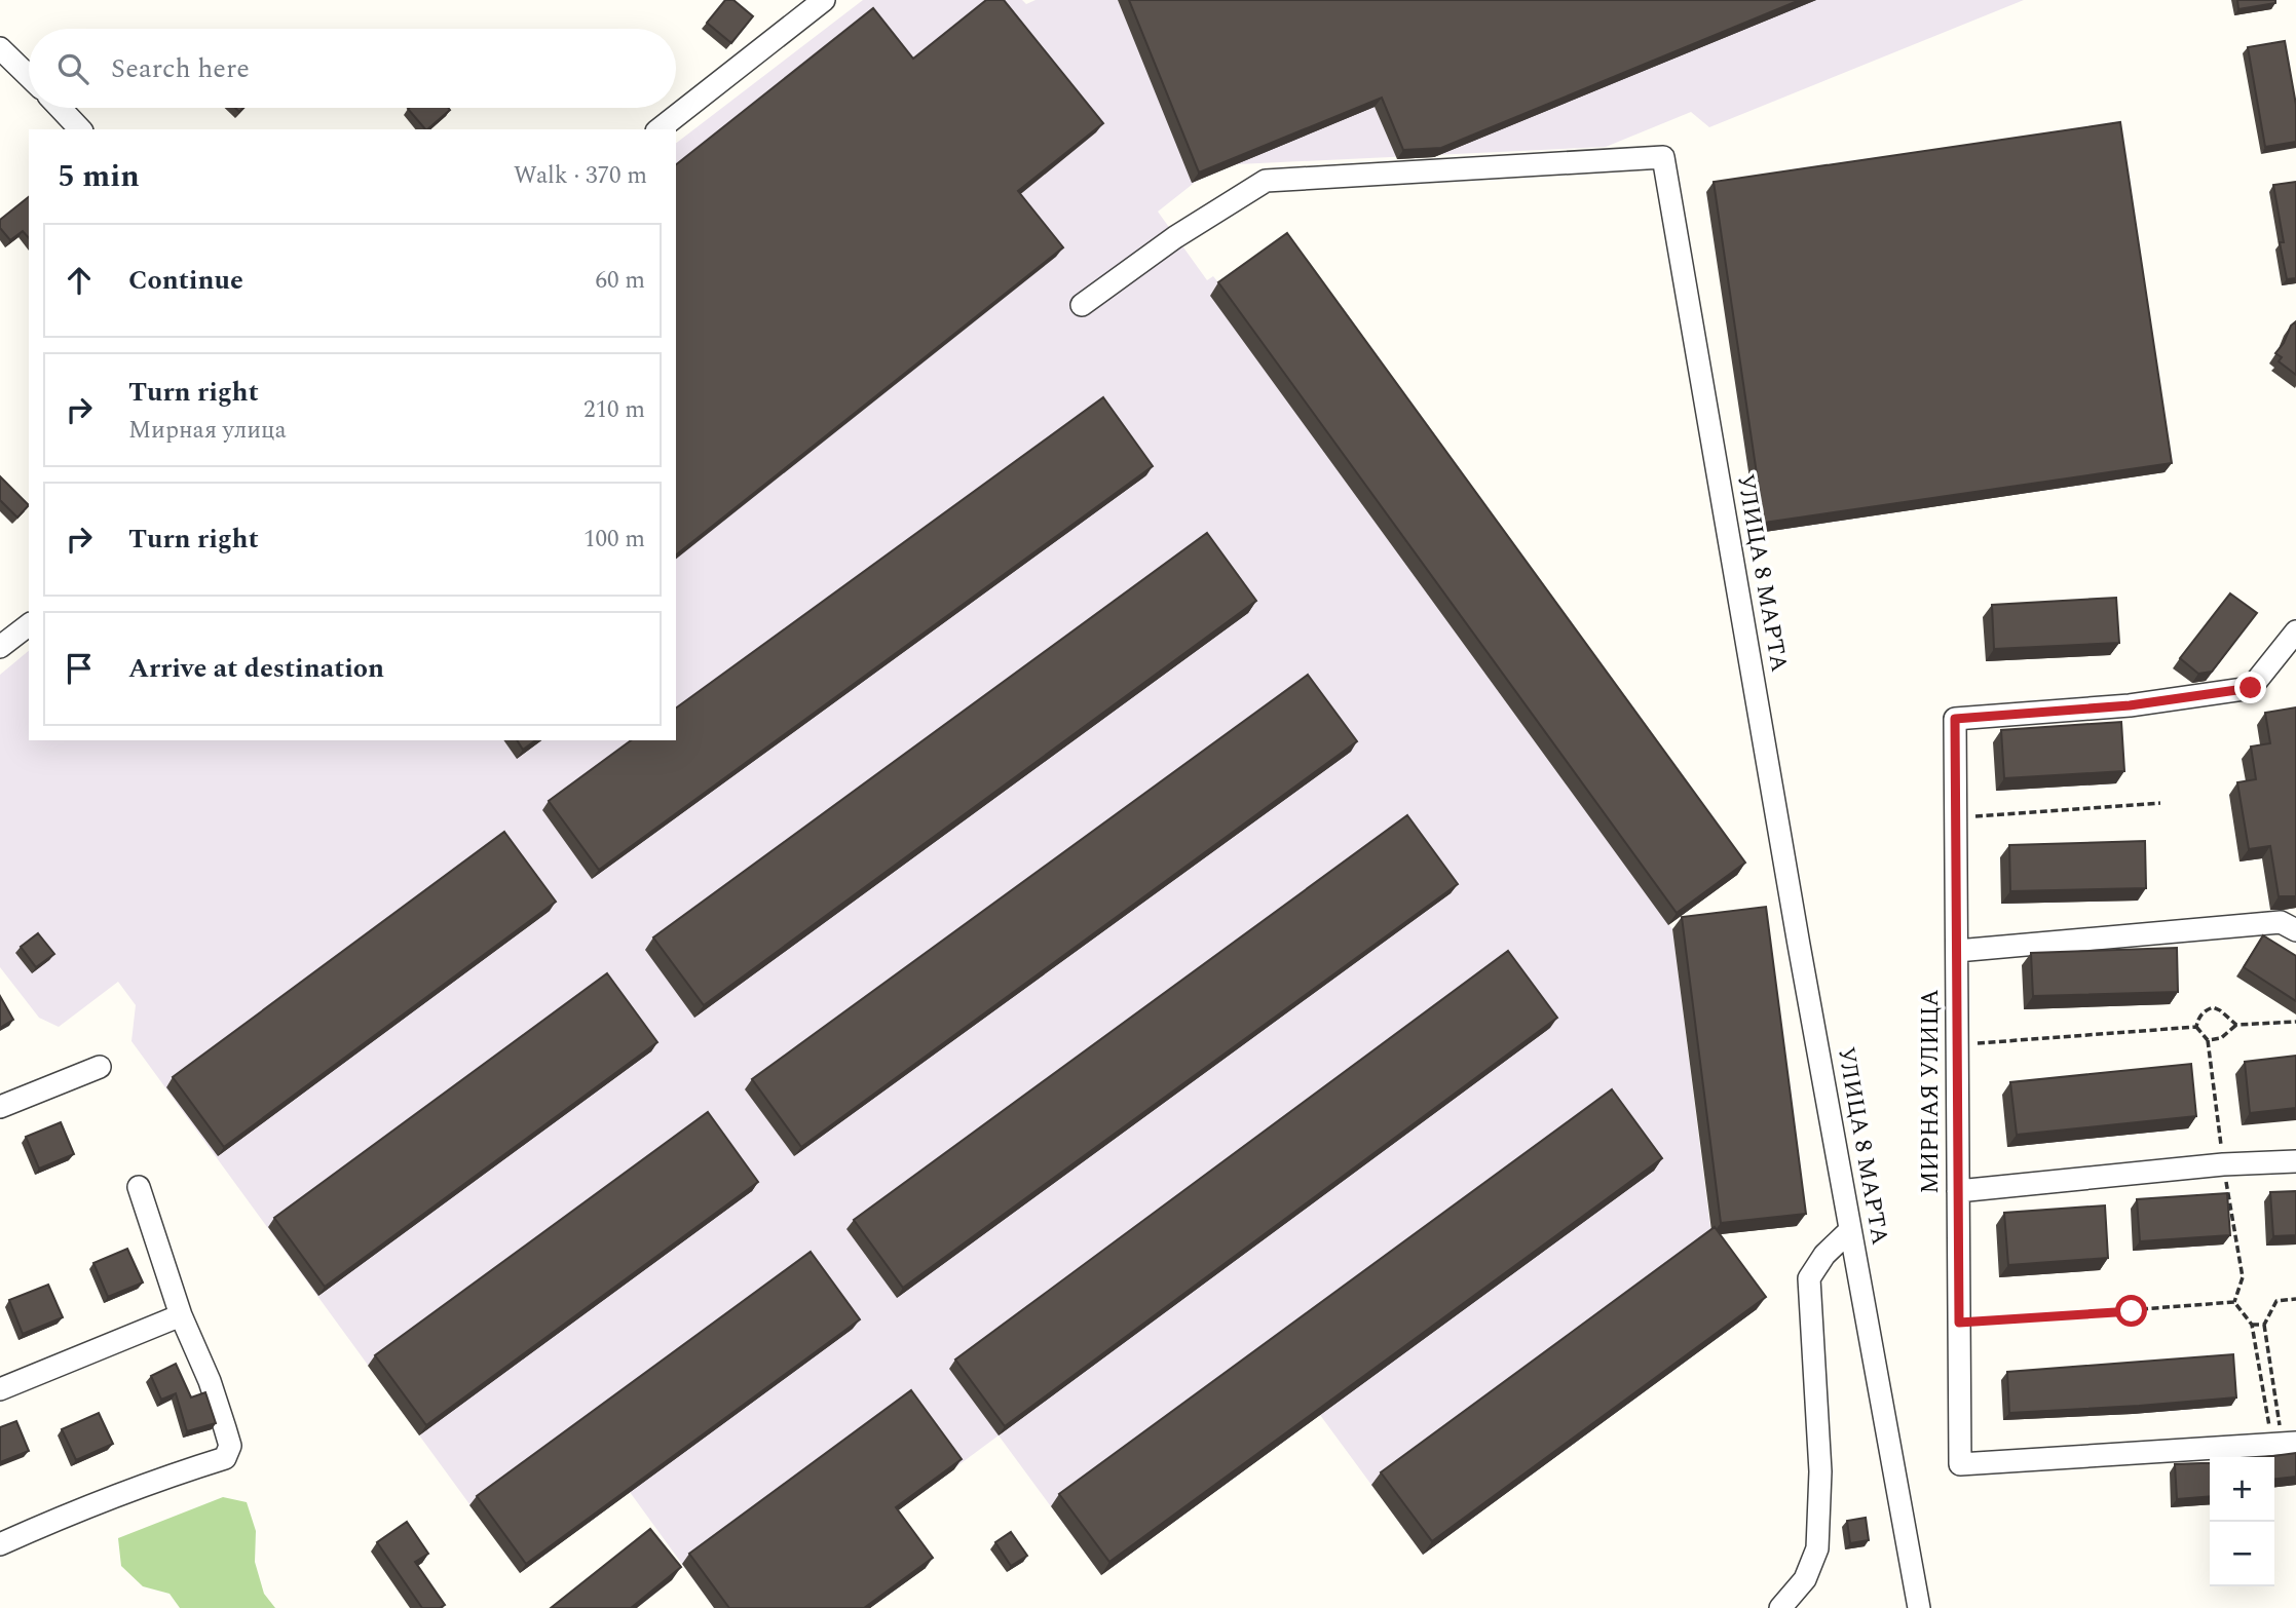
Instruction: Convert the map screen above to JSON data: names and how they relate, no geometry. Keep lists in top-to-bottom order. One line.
{"streets":{"street":["УЛИЦА 8 МАРТА","МИРНАЯ УЛИЦА"]},"page":{"search":"Search here","heading":["5 min","Walk · 370 m"],"list":[["Continue","60 m"],["Turn right","Мирная улица","210 m"],["Turn right","100 m"],"Arrive at destination"],"map_buttons":["+","−"]}}
